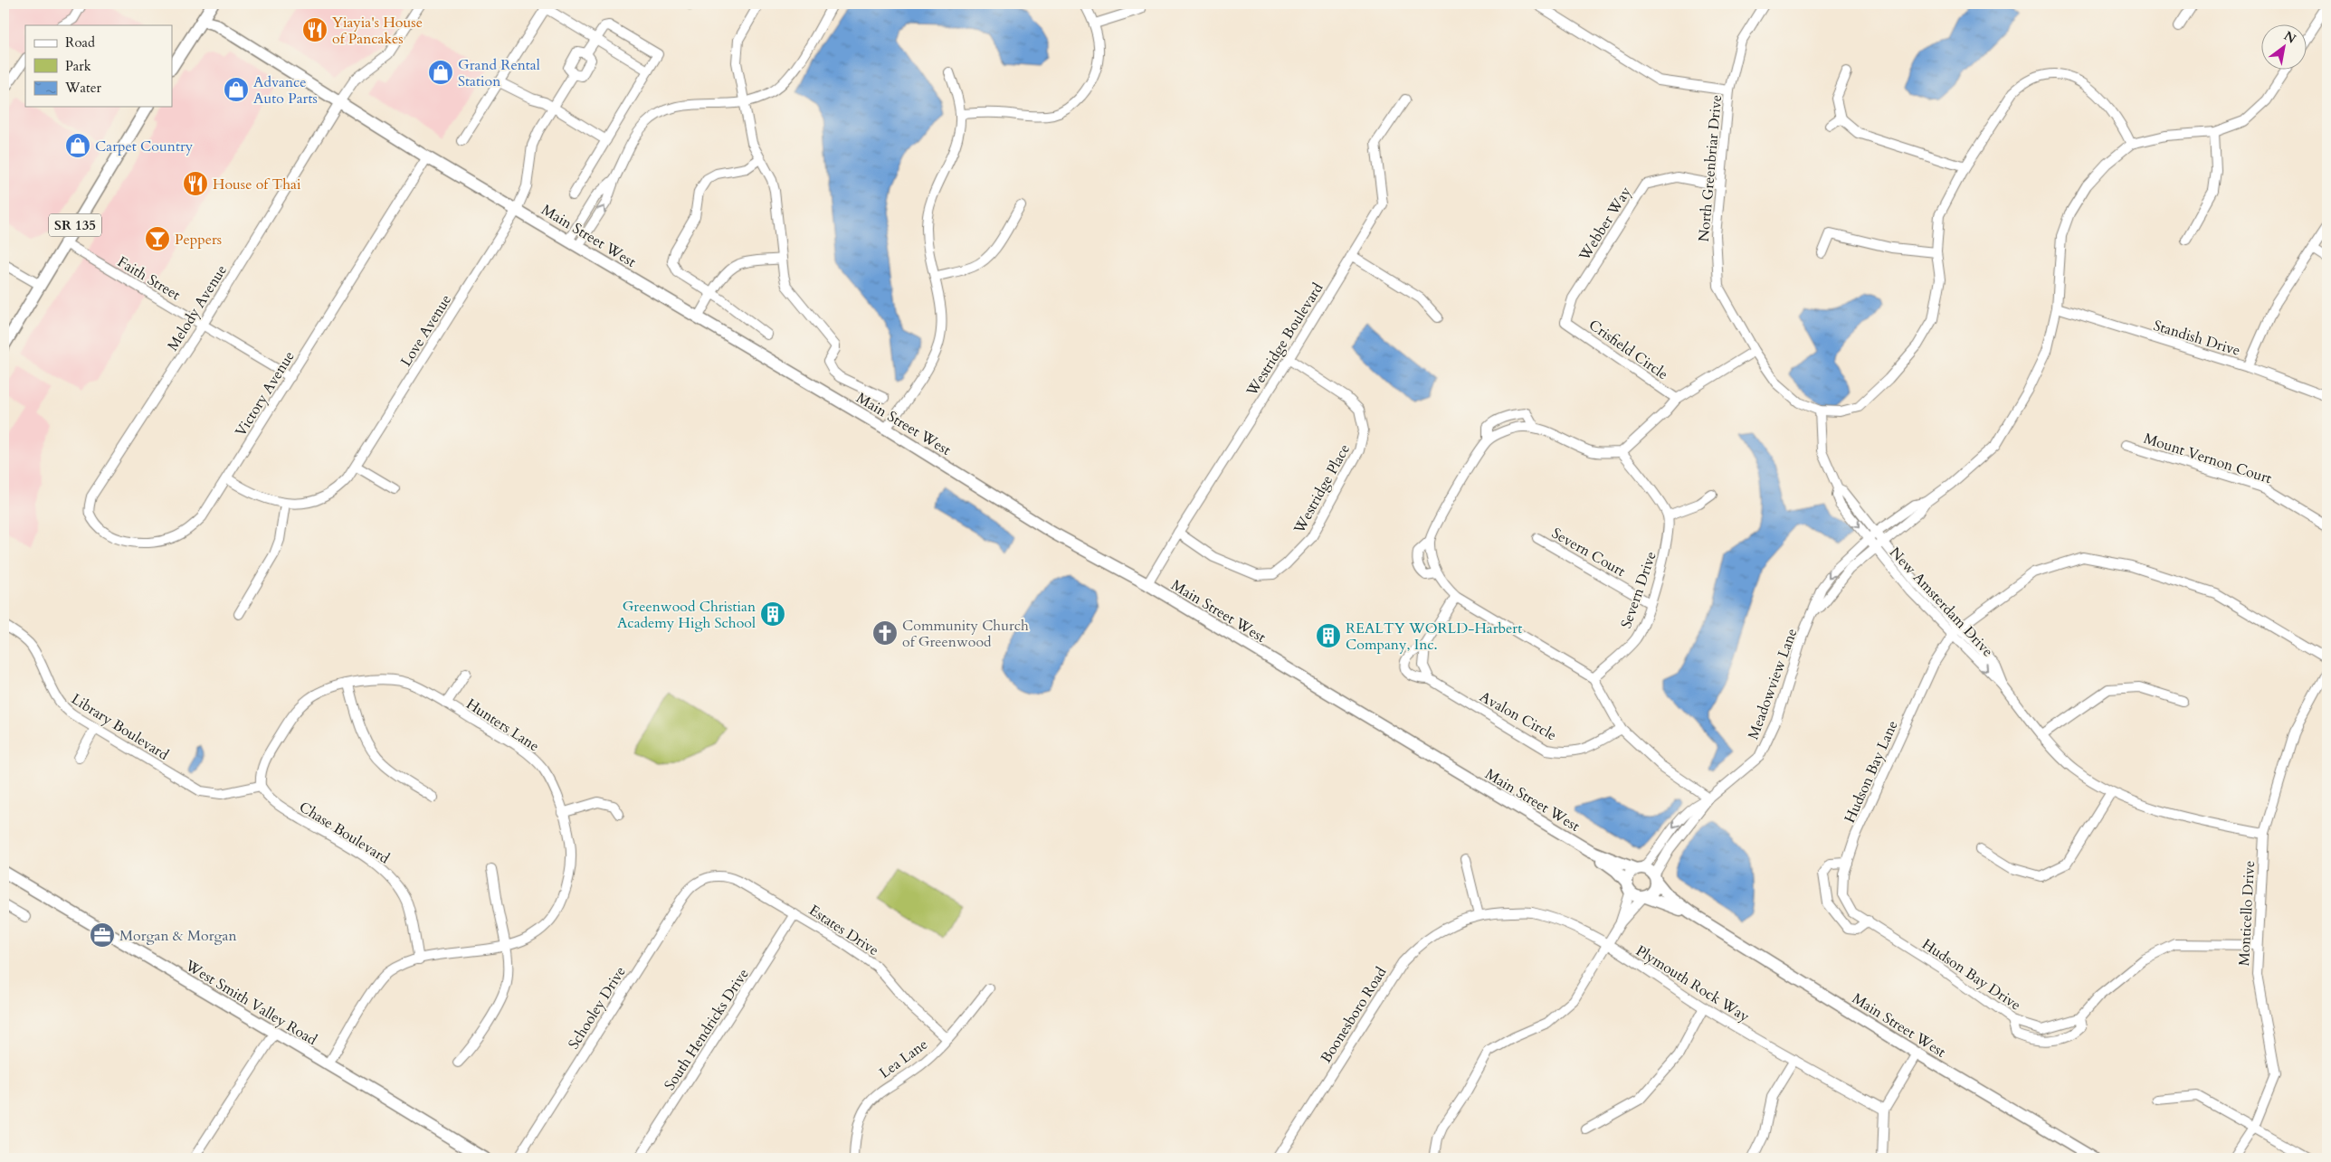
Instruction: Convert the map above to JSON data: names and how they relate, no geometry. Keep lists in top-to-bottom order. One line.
{"streets":{"main road":["SR 135","Main Street West","West Smith Valley Road"],"street":["North Greenbriar Drive","Webber Way","Faith Street","Melody Avenue","Love Avenue","Standish Drive","Westridge Boulevard","Crisfield Circle","Victory Avenue","Mount Vernon Court","Westridge Place","Severn Court","Severn Drive","New Amsterdam Drive","Meadowview Lane","Avalon Circle","Hunters Lane","Library Boulevard","Hudson Bay Lane","Chase Boulevard","Monticello Drive","Estates Drive","Hudson Bay Drive","Plymouth Rock Way","Schooley Drive","Boonesboro Road","South Hendricks Drive","Lea Lane"]},"crossings":[["North Greenbriar Drive","Webber Way"],["North Greenbriar Drive","New Amsterdam Drive"],["Webber Way","Crisfield Circle"],["SR 135","Faith Street"],["Main Street West","Melody Avenue"],["Main Street West","Love Avenue"],["Main Street West","Westridge Boulevard"],["Main Street West","Victory Avenue"],["Main Street West","Meadowview Lane"],["Faith Street","Melody Avenue"],["Faith Street","Victory Avenue"],["Melody Avenue","Victory Avenue"],["Love Avenue","Victory Avenue"],["Standish Drive","Meadowview Lane"],["Westridge Boulevard","Westridge Place"],["Severn Court","Severn Drive"],["New Amsterdam Drive","Meadowview Lane"],["New Amsterdam Drive","Hudson Bay Lane"],["New Amsterdam Drive","Monticello Drive"],["Hunters Lane","Library Boulevard"],["Hunters Lane","Chase Boulevard"],["Hunters Lane","West Smith Valley Road"],["Library Boulevard","Chase Boulevard"],["Hudson Bay Lane","Hudson Bay Drive"],["Estates Drive","Schooley Drive"],["Estates Drive","South Hendricks Drive"],["Estates Drive","Lea Lane"],["Plymouth Rock Way","Boonesboro Road"]],"places":{"restaurant":["Yiayia's House of Pancakes","House of Thai"],"shop":["Grand Rental Station","Advance Auto Parts","Carpet Country"],"bar":["Peppers"],"building":["Greenwood Christian Academy High School","REALTY WORLD-Harbert Company, Inc."],"church":["Community Church of Greenwood"],"office":["Morgan & Morgan"]},"legend":["Road","Park","Water"],"north":"top right"}
